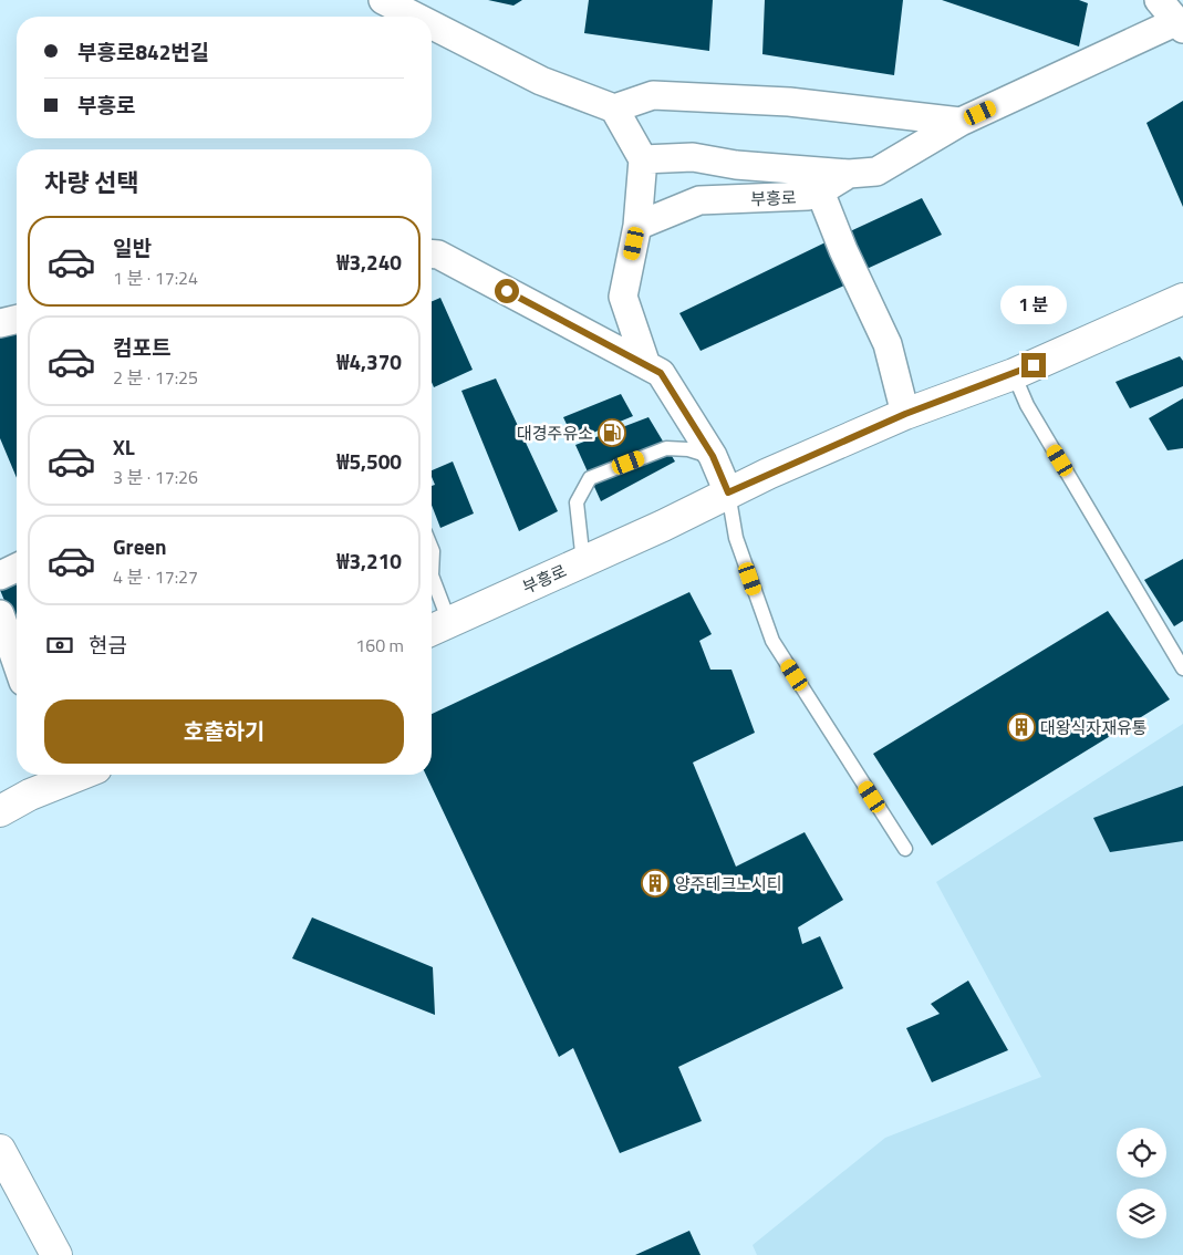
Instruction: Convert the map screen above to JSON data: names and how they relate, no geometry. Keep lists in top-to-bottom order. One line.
{"streets":{"main road":["부흥로"]},"places":{"fuel station":["대경주유소"],"building":["대왕식자재유통","양주테크노시티"]},"page":{"banner":["부흥로842번길","부흥로"],"heading":"차량 선택","list":[{"name":"일반","note":"1 분 · 17:24","value":"₩3,240"},{"name":"컴포트","note":"2 분 · 17:25","value":"₩4,370"},{"name":"XL","note":"3 분 · 17:26","value":"₩5,500"},{"name":"Green","note":"4 분 · 17:27","value":"₩3,210"}],"bubble":"1 분","pay":["현금","160 m"],"buttons":"호출하기"}}
